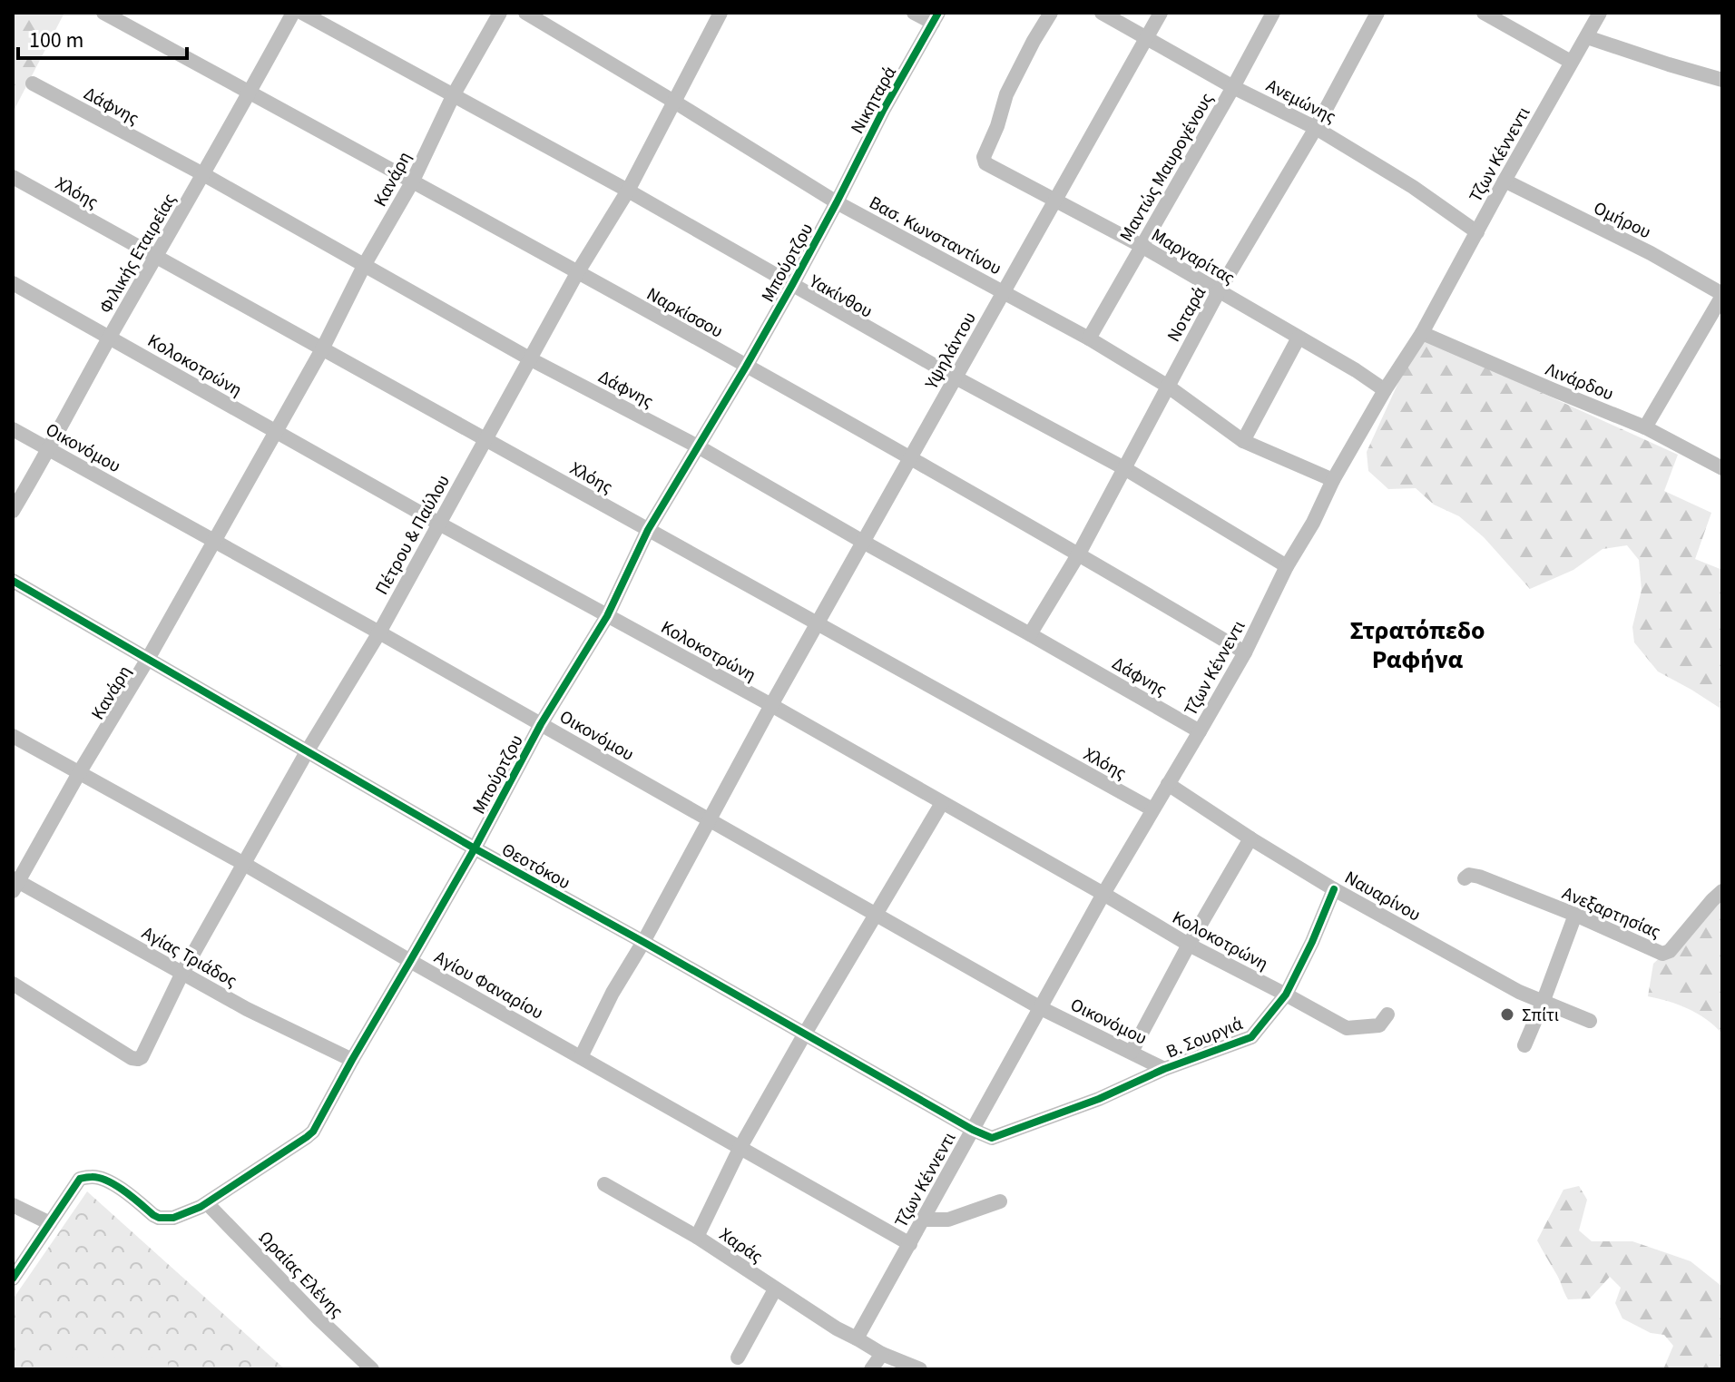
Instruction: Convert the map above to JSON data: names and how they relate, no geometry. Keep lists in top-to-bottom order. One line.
{"streets":{"street":["Νικηταρά","Ανεμώνης","Δάφνης","Τζων Κέννεντι","Μαντώς Μαυρογένους","Κανάρη","Χλόης","Ομήρου","Βασ. Κωνσταντίνου","Φιλικής Εταιρείας","Μαργαρίτας","Μπούρτζου","Υακίνθου","Ναρκίσσου","Νοταρά","Υψηλάντου","Κολοκοτρώνη","Λινάρδου","Οικονόμου","Πέτρου & Παύλου","Θεοτόκου","Ναυαρίνου","Ανεξαρτησίας","Αγίας Τριάδος","Αγίου Φαναρίου","Β. Σουργιά","Χαράς","Ωραίας Ελένης"]},"crossings":[["Νικηταρά","Βασ. Κωνσταντίνου"],["Νικηταρά","Μπούρτζου"],["Ανεμώνης","Τζων Κέννεντι"],["Ανεμώνης","Μαντώς Μαυρογένους"],["Ανεμώνης","Νοταρά"],["Ανεμώνης","Υψηλάντου"],["Δάφνης","Τζων Κέννεντι"],["Δάφνης","Κανάρη"],["Δάφνης","Φιλικής Εταιρείας"],["Δάφνης","Μπούρτζου"],["Δάφνης","Νοταρά"],["Δάφνης","Υψηλάντου"],["Δάφνης","Πέτρου & Παύλου"],["Τζων Κέννεντι","Χλόης"],["Τζων Κέννεντι","Ομήρου"],["Τζων Κέννεντι","Βασ. Κωνσταντίνου"],["Τζων Κέννεντι","Μαργαρίτας"],["Τζων Κέννεντι","Υακίνθου"],["Τζων Κέννεντι","Ναρκίσσου"],["Τζων Κέννεντι","Κολοκοτρώνη"],["Τζων Κέννεντι","Λινάρδου"],["Τζων Κέννεντι","Οικονόμου"],["Τζων Κέννεντι","Θεοτόκου"],["Τζων Κέννεντι","Ναυαρίνου"],["Τζων Κέννεντι","Αγίου Φαναρίου"],["Τζων Κέννεντι","Β. Σουργιά"],["Τζων Κέννεντι","Χαράς"],["Μαντώς Μαυρογένους","Βασ. Κωνσταντίνου"],["Μαντώς Μαυρογένους","Μαργαρίτας"],["Κανάρη","Χλόης"],["Κανάρη","Υακίνθου"],["Κανάρη","Ναρκίσσου"],["Κανάρη","Κολοκοτρώνη"],["Κανάρη","Οικονόμου"],["Κανάρη","Θεοτόκου"],["Κανάρη","Αγίας Τριάδος"],["Κανάρη","Αγίου Φαναρίου"],["Χλόης","Φιλικής Εταιρείας"],["Χλόης","Μπούρτζου"],["Χλόης","Υψηλάντου"],["Χλόης","Πέτρου & Παύλου"],["Βασ. Κωνσταντίνου","Μπούρτζου"],["Βασ. Κωνσταντίνου","Νοταρά"],["Βασ. Κωνσταντίνου","Υψηλάντου"],["Βασ. Κωνσταντίνου","Πέτρου & Παύλου"],["Φιλικής Εταιρείας","Ναρκίσσου"],["Φιλικής Εταιρείας","Κολοκοτρώνη"],["Φιλικής Εταιρείας","Οικονόμου"],["Μαργαρίτας","Νοταρά"],["Μαργαρίτας","Υψηλάντου"],["Μπούρτζου","Υακίνθου"],["Μπούρτζου","Ναρκίσσου"],["Μπούρτζου","Κολοκοτρώνη"],["Μπούρτζου","Οικονόμου"],["Μπούρτζου","Θεοτόκου"],["Μπούρτζου","Αγίας Τριάδος"],["Μπούρτζου","Αγίου Φαναρίου"],["Μπούρτζου","Ωραίας Ελένης"],["Υακίνθου","Νοταρά"],["Υακίνθου","Υψηλάντου"],["Υακίνθου","Πέτρου & Παύλου"],["Ναρκίσσου","Νοταρά"],["Ναρκίσσου","Υψηλάντου"],["Ναρκίσσου","Πέτρου & Παύλου"],["Υψηλάντου","Κολοκοτρώνη"],["Υψηλάντου","Οικονόμου"],["Υψηλάντου","Θεοτόκου"],["Υψηλάντου","Αγίου Φαναρίου"],["Κολοκοτρώνη","Πέτρου & Παύλου"],["Κολοκοτρώνη","Β. Σουργιά"],["Οικονόμου","Πέτρου & Παύλου"],["Οικονόμου","Β. Σουργιά"],["Πέτρου & Παύλου","Θεοτόκου"],["Πέτρου & Παύλου","Αγίας Τριάδος"],["Πέτρου & Παύλου","Αγίου Φαναρίου"],["Θεοτόκου","Β. Σουργιά"],["Ναυαρίνου","Β. Σουργιά"]],"districts":["Στρατόπεδο Ραφήνα"],"places":["Σπίτι"],"scale_bar":"100 m"}
